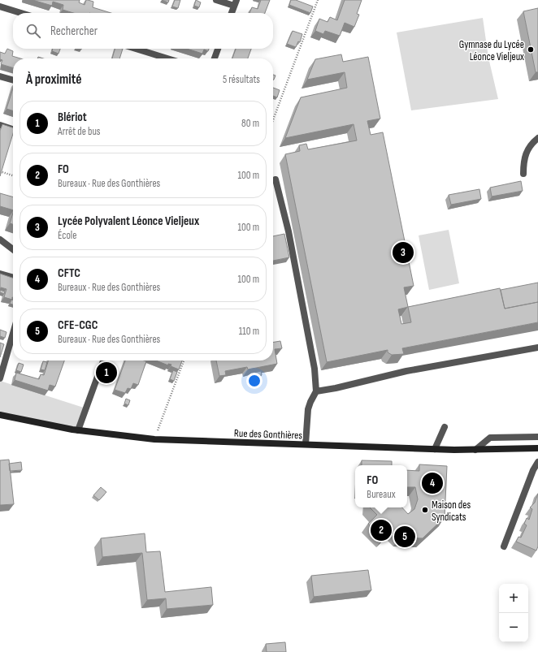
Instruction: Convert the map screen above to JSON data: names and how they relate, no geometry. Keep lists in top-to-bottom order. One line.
{"streets":{"street":["Rue des Gonthières"]},"places":["Gymnase du Lycée Léonce Vieljeux","Maison des Syndicats"],"page":{"search":"Rechercher","heading":["À proximité","5 résultats"],"list":[{"mark":"1","name":"Blériot","note":"Arrêt de bus","value":"80 m"},{"mark":"2","name":"FO","note":"Bureaux · Rue des Gonthières","value":"100 m"},{"mark":"3","name":"Lycée Polyvalent Léonce Vieljeux","note":"École","value":"100 m"},{"mark":"4","name":"CFTC","note":"Bureaux · Rue des Gonthières","value":"100 m"},{"mark":"5","name":"CFE-CGC","note":"Bureaux · Rue des Gonthières","value":"110 m"}],"pins":["3","1","4","2","5"],"popup":["FO","Bureaux"],"map_buttons":["+","−"]}}
